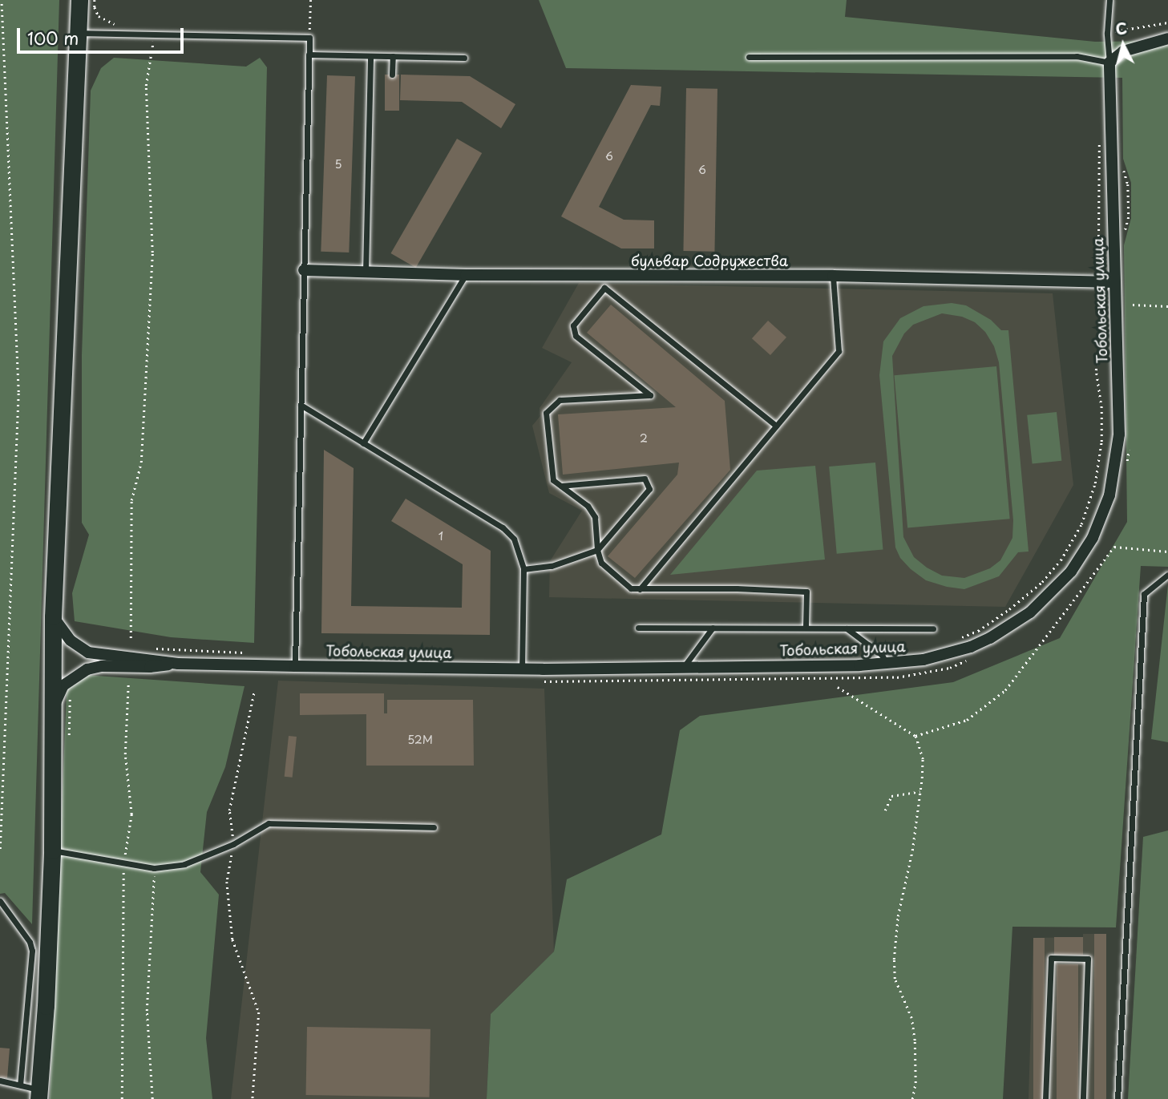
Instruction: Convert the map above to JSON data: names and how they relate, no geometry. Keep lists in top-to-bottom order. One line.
{"streets":{"street":["бульвар Содружества","Тобольская улица"]},"crossings":[["бульвар Содружества","Тобольская улица"]],"house_numbers":["6","5","6","2","1","52М"],"scale_bar":"100 m","north":"top"}
